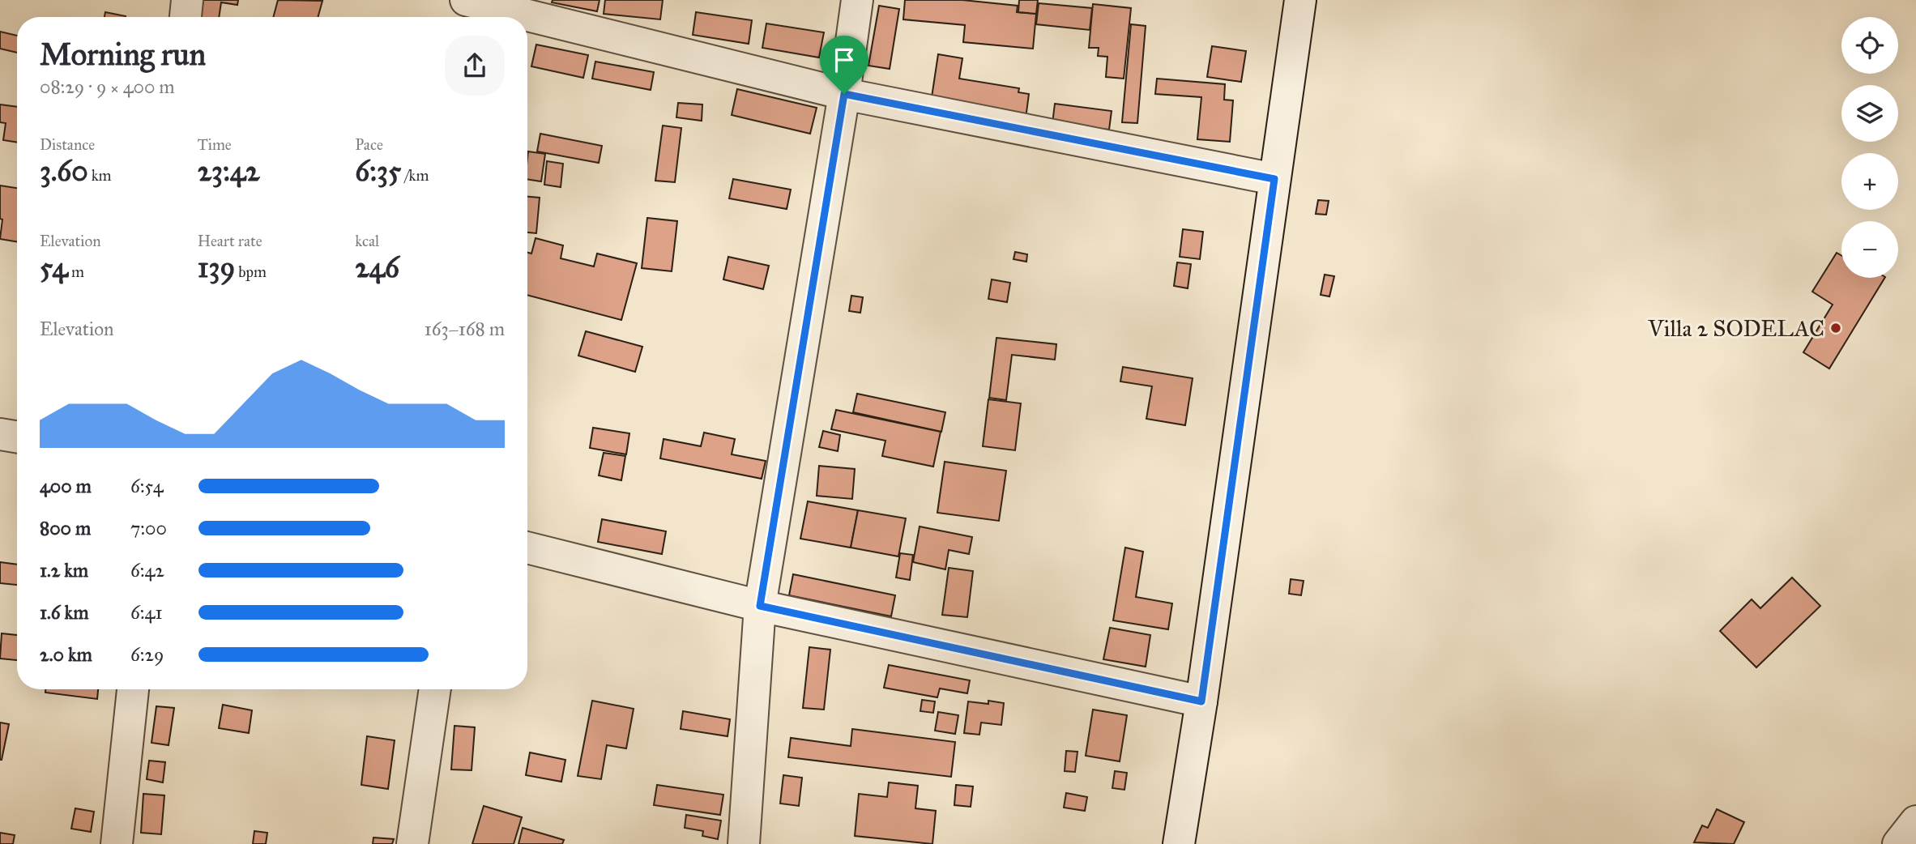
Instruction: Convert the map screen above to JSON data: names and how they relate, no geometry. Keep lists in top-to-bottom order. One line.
{"places":["Villa 2 SODELAC"],"page":{"map_buttons":["+","−"],"heading":["Morning run","08:29 · 9 × 400 m"],"stats":[["Distance","3.60 km"],["Time","23:42"],["Pace","6:35 /km"],["Elevation","54 m"],["Heart rate","139 bpm"],["kcal","246"]],"chart":["Elevation","163–168 m"],"list":[{"name":"400 m","note":"6:54"},{"name":"800 m","note":"7:00"},{"name":"1.2 km","note":"6:42"},{"name":"1.6 km","note":"6:41"},{"name":"2.0 km","note":"6:29"}]}}
